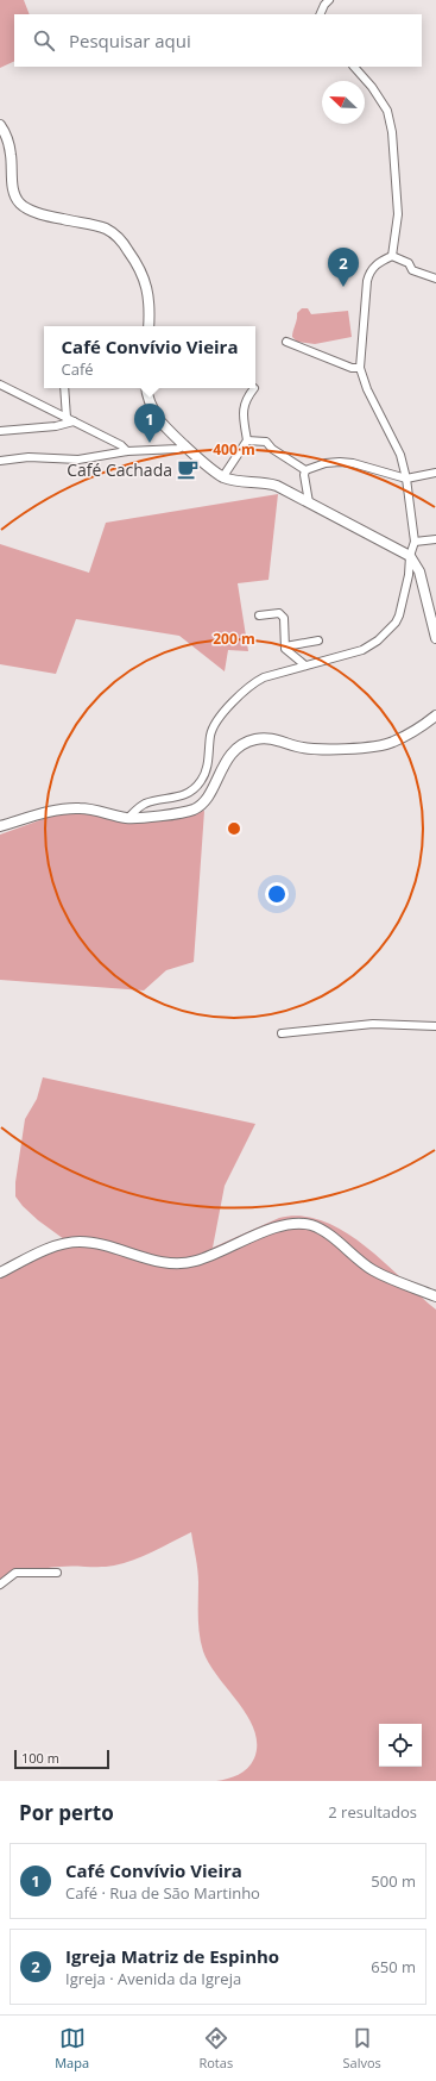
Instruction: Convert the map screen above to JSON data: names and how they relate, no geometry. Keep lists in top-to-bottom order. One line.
{"places":{"cafe":["Café Cachada"]},"scale_bar":"100 m","north":"top left","page":{"search":"Pesquisar aqui","pins":["2","1"],"popup":["Café Convívio Vieira","Café"],"scale":"100 m","heading":["Por perto","2 resultados"],"list":[{"mark":"1","name":"Café Convívio Vieira","note":"Café · Rua de São Martinho","value":"500 m"},{"mark":"2","name":"Igreja Matriz de Espinho","note":"Igreja · Avenida da Igreja","value":"650 m"}],"nav":["Mapa","Rotas","Salvos"]},"rings":["400 m","200 m"]}
